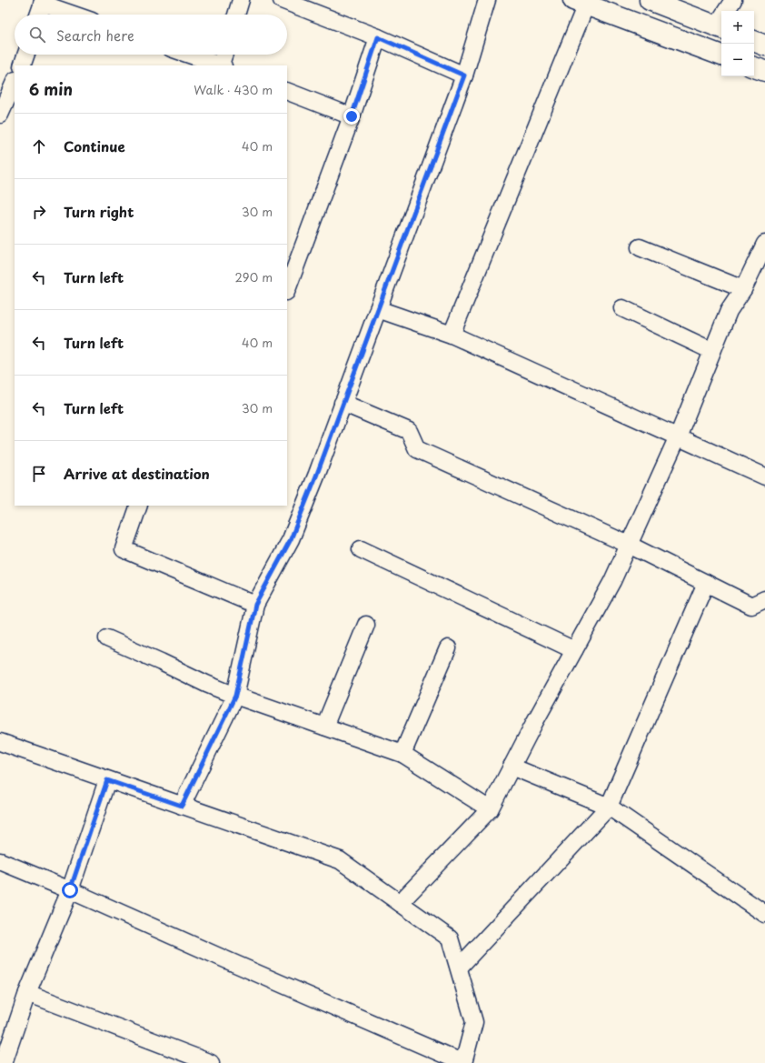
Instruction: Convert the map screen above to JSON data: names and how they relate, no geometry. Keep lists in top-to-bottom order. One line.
{"page":{"map_buttons":["+","−"],"search":"Search here","heading":["6 min","Walk · 430 m"],"list":[["Continue","40 m"],["Turn right","30 m"],["Turn left","290 m"],["Turn left","40 m"],["Turn left","30 m"],"Arrive at destination"]}}
